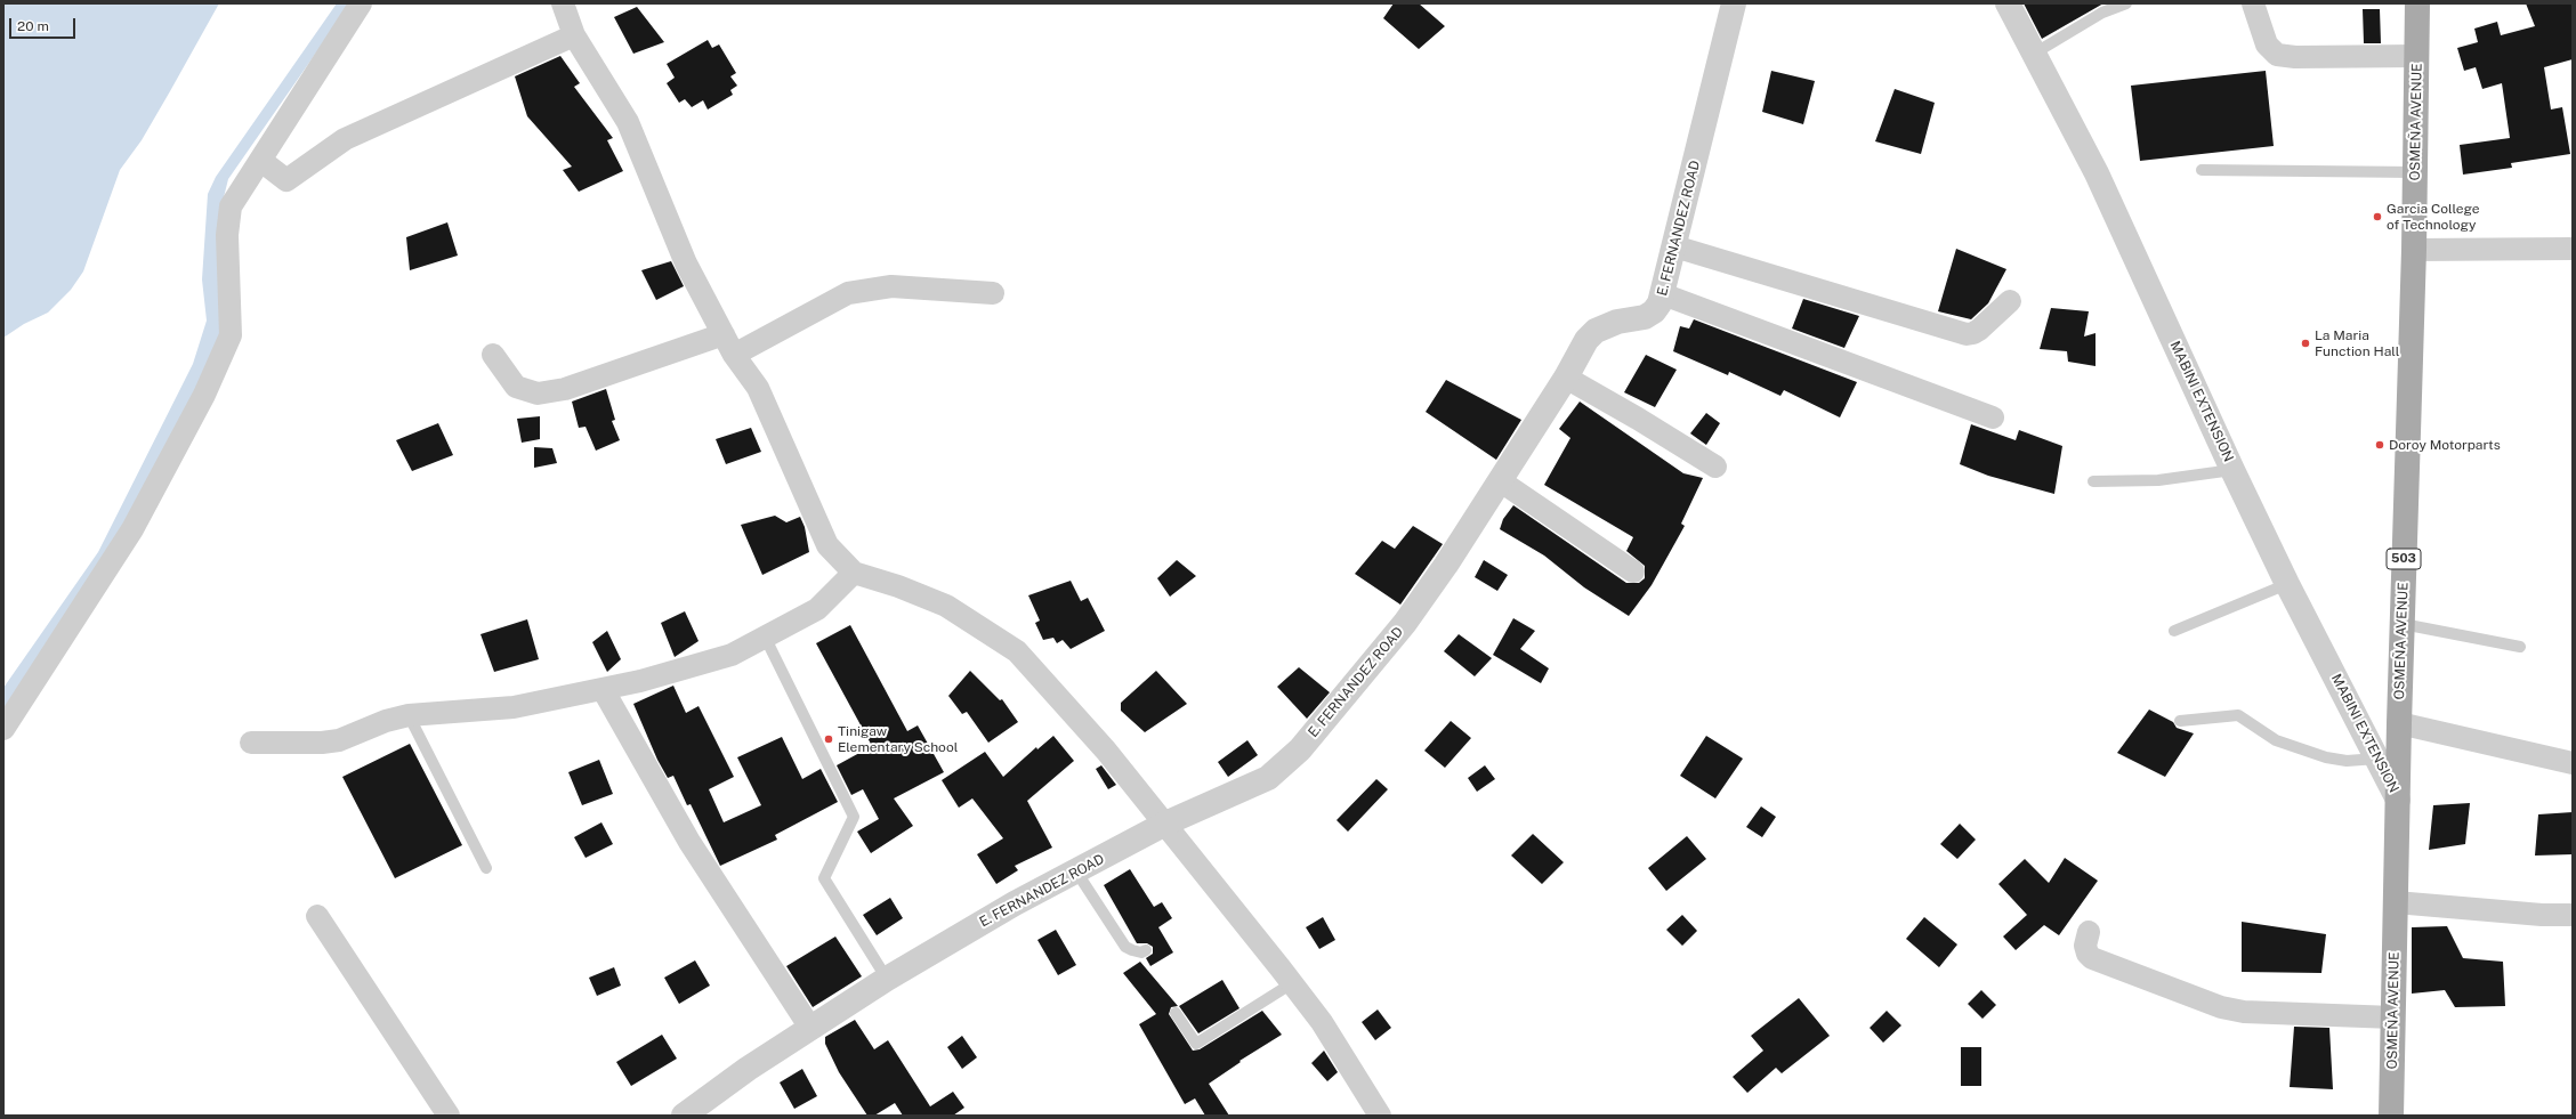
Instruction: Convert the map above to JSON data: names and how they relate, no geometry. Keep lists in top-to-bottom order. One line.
{"streets":{"main road":["OSMEÑA AVENUE","503"],"street":["E. FERNANDEZ ROAD","MABINI EXTENSION"]},"crossings":[["OSMEÑA AVENUE","MABINI EXTENSION"]],"places":["Garcia College of Technology","La Maria Function Hall","Doroy Motorparts","Tinigaw Elementary School"],"scale_bar":"20 m"}
